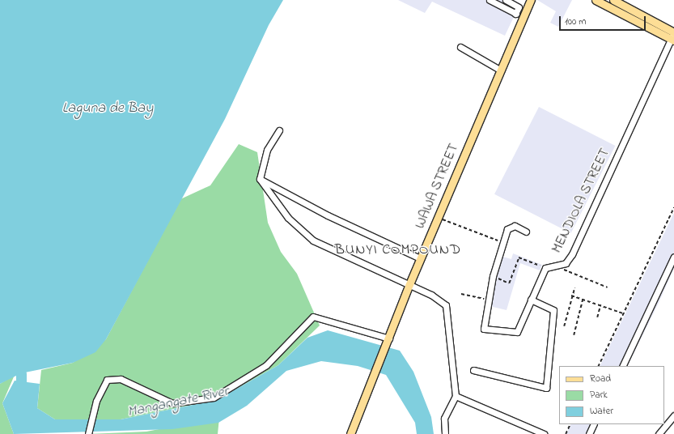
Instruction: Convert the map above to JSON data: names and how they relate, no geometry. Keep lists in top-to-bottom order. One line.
{"streets":{"main road":["WAWA STREET"],"street":["MENDIOLA STREET"]},"districts":["BUNYI COMPOUND"],"water":["Laguna de Bay","Mangangate River"],"legend":["Road","Park","Water"],"scale_bar":"100 m"}
